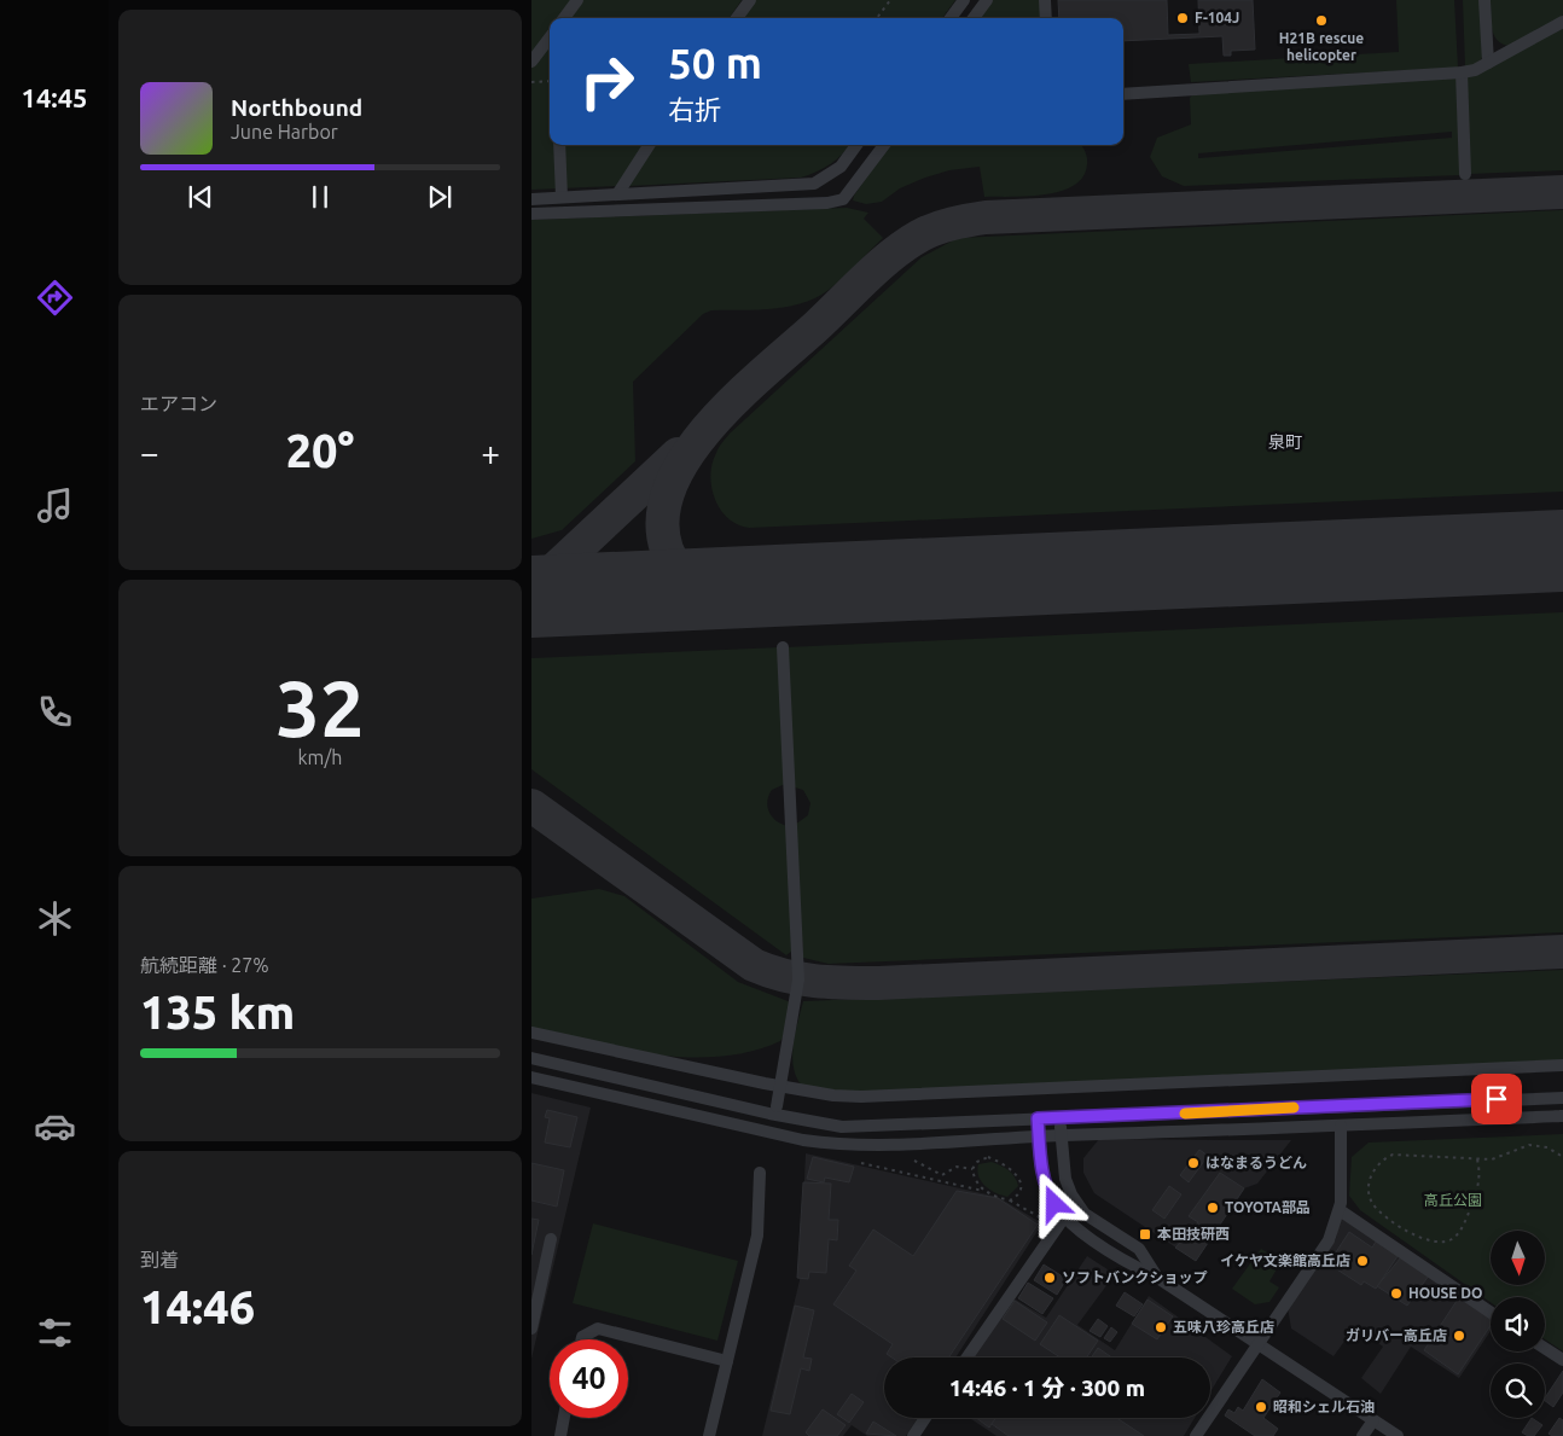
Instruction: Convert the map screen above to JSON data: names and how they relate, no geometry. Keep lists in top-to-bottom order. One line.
{"districts":["泉町"],"parks":["高丘公園"],"places":{"other":["F-104J","H21B rescue helicopter","はなまるうどん","TOYOTA部品","イケヤ文楽館高丘店","ソフトバンクショップ","HOUSE DO","五味八珍高丘店","ガリバー高丘店","昭和シェル石油"],"transit":["本田技研西"]},"north":"bottom","page":{"tabs":"14:45","turn":["50 m","右折"],"song":["Northbound","June Harbor"],"tile":["エアコン",["32","km/h"],["航続距離 · 27%","135 km"],["到着","14:46"]],"heat":["−","20°","+"],"limit":"40","trip":"14:46 · 1 分 · 300 m"}}
